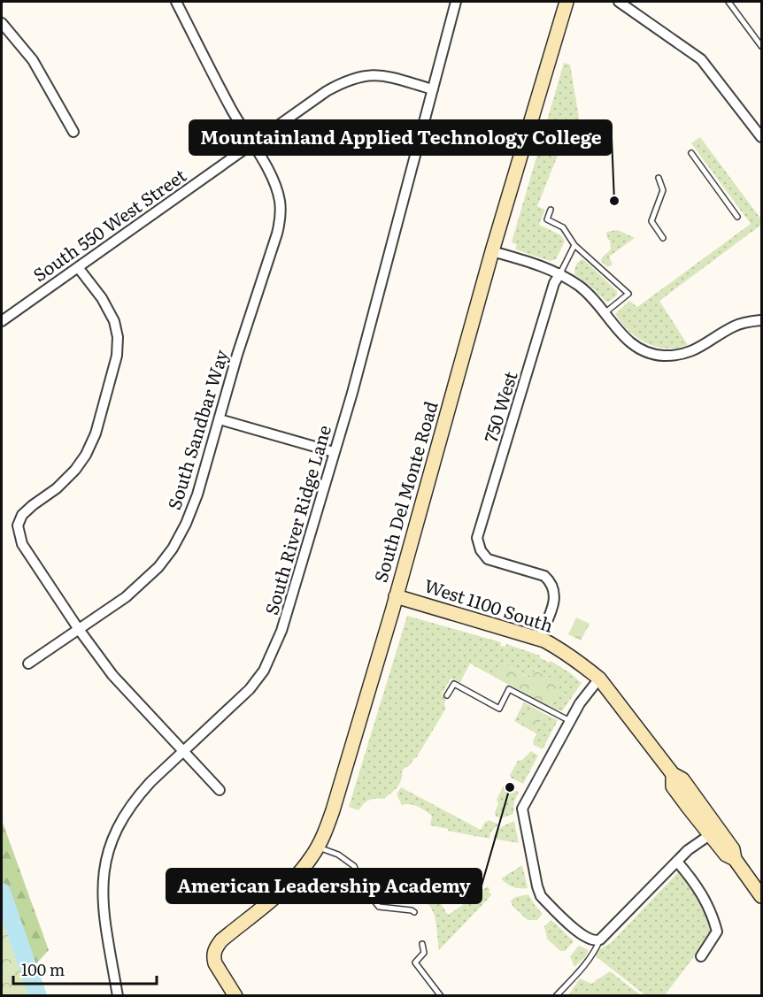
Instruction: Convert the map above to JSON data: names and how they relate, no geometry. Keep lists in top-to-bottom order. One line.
{"streets":{"street":["South 550 West Street","750 West","South Sandbar Way","South Del Monte Road","South River Ridge Lane","West 1100 South"]},"crossings":[["South 550 West Street","South Sandbar Way"],["South 550 West Street","South River Ridge Lane"],["750 West","West 1100 South"],["South Del Monte Road","West 1100 South"]],"places":["Mountainland Applied Technology College","American Leadership Academy"],"scale_bar":"100 m"}
